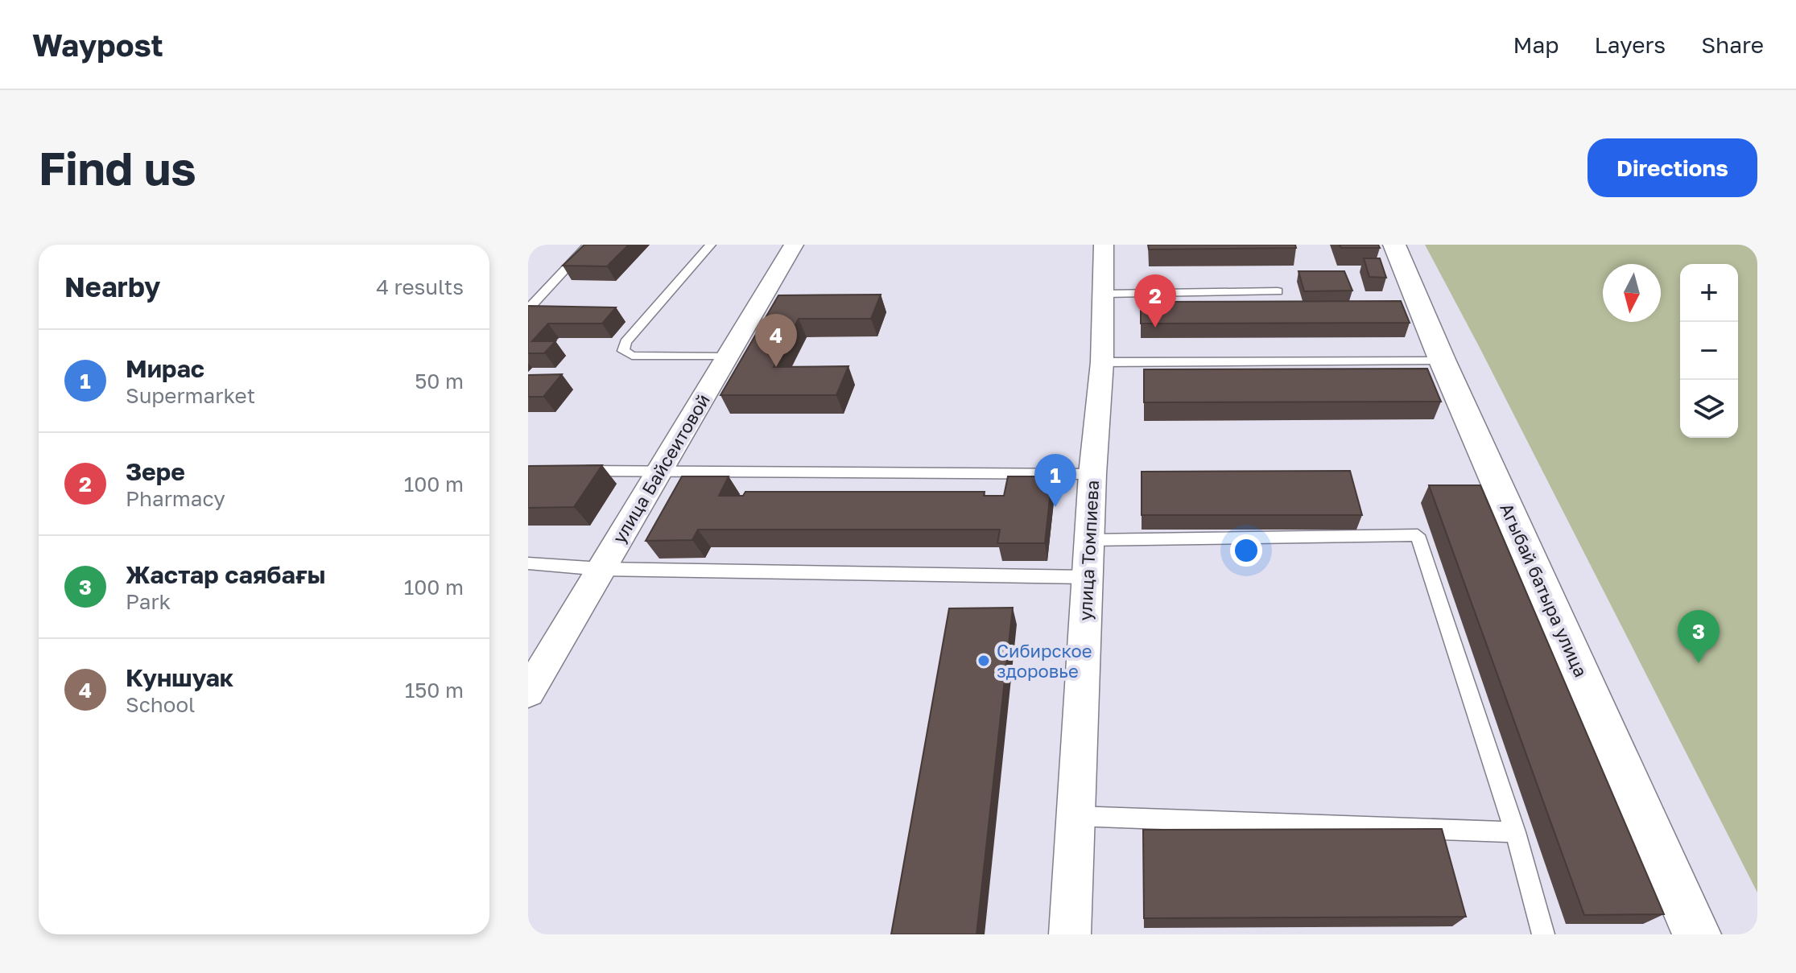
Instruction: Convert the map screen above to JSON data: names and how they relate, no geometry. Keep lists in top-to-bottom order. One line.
{"streets":{"main road":["Агыбай батыра улица"],"street":["улица Байсеитовой","улица Томпиева"]},"places":["Сибирское здоровье"],"north":"bottom","page":{"header":"Waypost","nav":["Map","Layers","Share"],"buttons":"Directions","title":"Find us","heading":["Nearby","4 results"],"map_buttons":["+","−"],"pins":["2","4","1","3"],"list":[{"mark":"1","name":"Мирас","note":"Supermarket","value":"50 m"},{"mark":"2","name":"Зере","note":"Pharmacy","value":"100 m"},{"mark":"3","name":"Жастар саябағы","note":"Park","value":"100 m"},{"mark":"4","name":"Куншуак","note":"School","value":"150 m"}]}}
